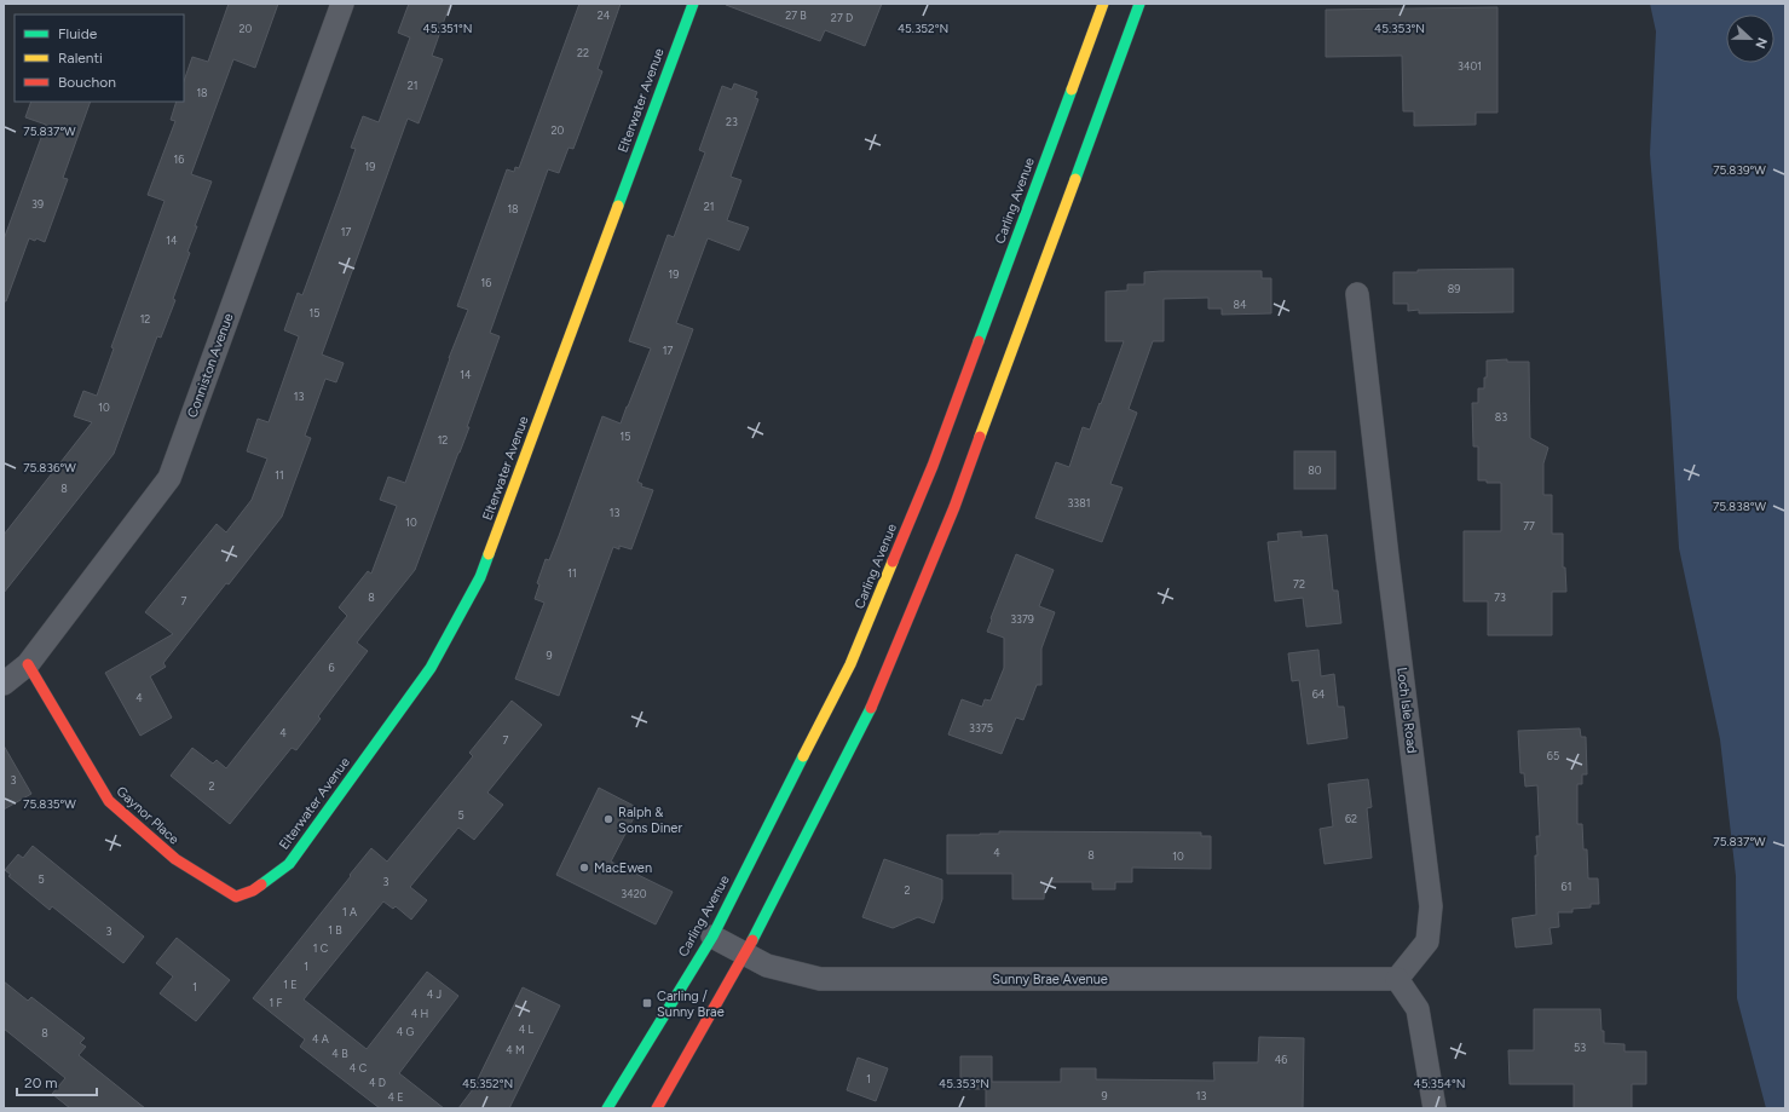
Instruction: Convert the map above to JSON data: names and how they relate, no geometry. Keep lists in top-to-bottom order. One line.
{"streets":{"main road":["Elterwater Avenue","Carling Avenue","Gaynor Place"],"street":["Conniston Avenue","Loch Isle Road","Sunny Brae Avenue"]},"crossings":[["Elterwater Avenue","Gaynor Place"],["Carling Avenue","Sunny Brae Avenue"],["Conniston Avenue","Gaynor Place"],["Loch Isle Road","Sunny Brae Avenue"]],"places":{"other":["Ralph & Sons Diner","MacEwen"],"transit":["Carling / Sunny Brae"]},"house_numbers":["24","27 B","27 D","20","22","3401","21","18","23","20","16","19","39","21","18","17","14","19","16","89","84","15","12","17","14","13","10","83","15","12","80","11","8","3381","13","10","77","11","72","8","73","7","3379","9","6","64","4","3375","4","7","65","3","2","5","62","4","8","10","5","3","61","2","3420","1 A","1 B","3","1 C","1","1 E","1","4 J","1 F","4 H","4 L","4 G","8","4 A","53","4 M","4 B","46","4 C","1","4 D","9","13","4 E"],"legend":["Fluide","Ralenti","Bouchon"],"scale_bar":"20 m","north":"right","coordinates":["45.351°N","45.352°N","45.353°N","75.837°W","75.839°W","75.836°W","75.838°W","75.835°W","45.354°N"]}
